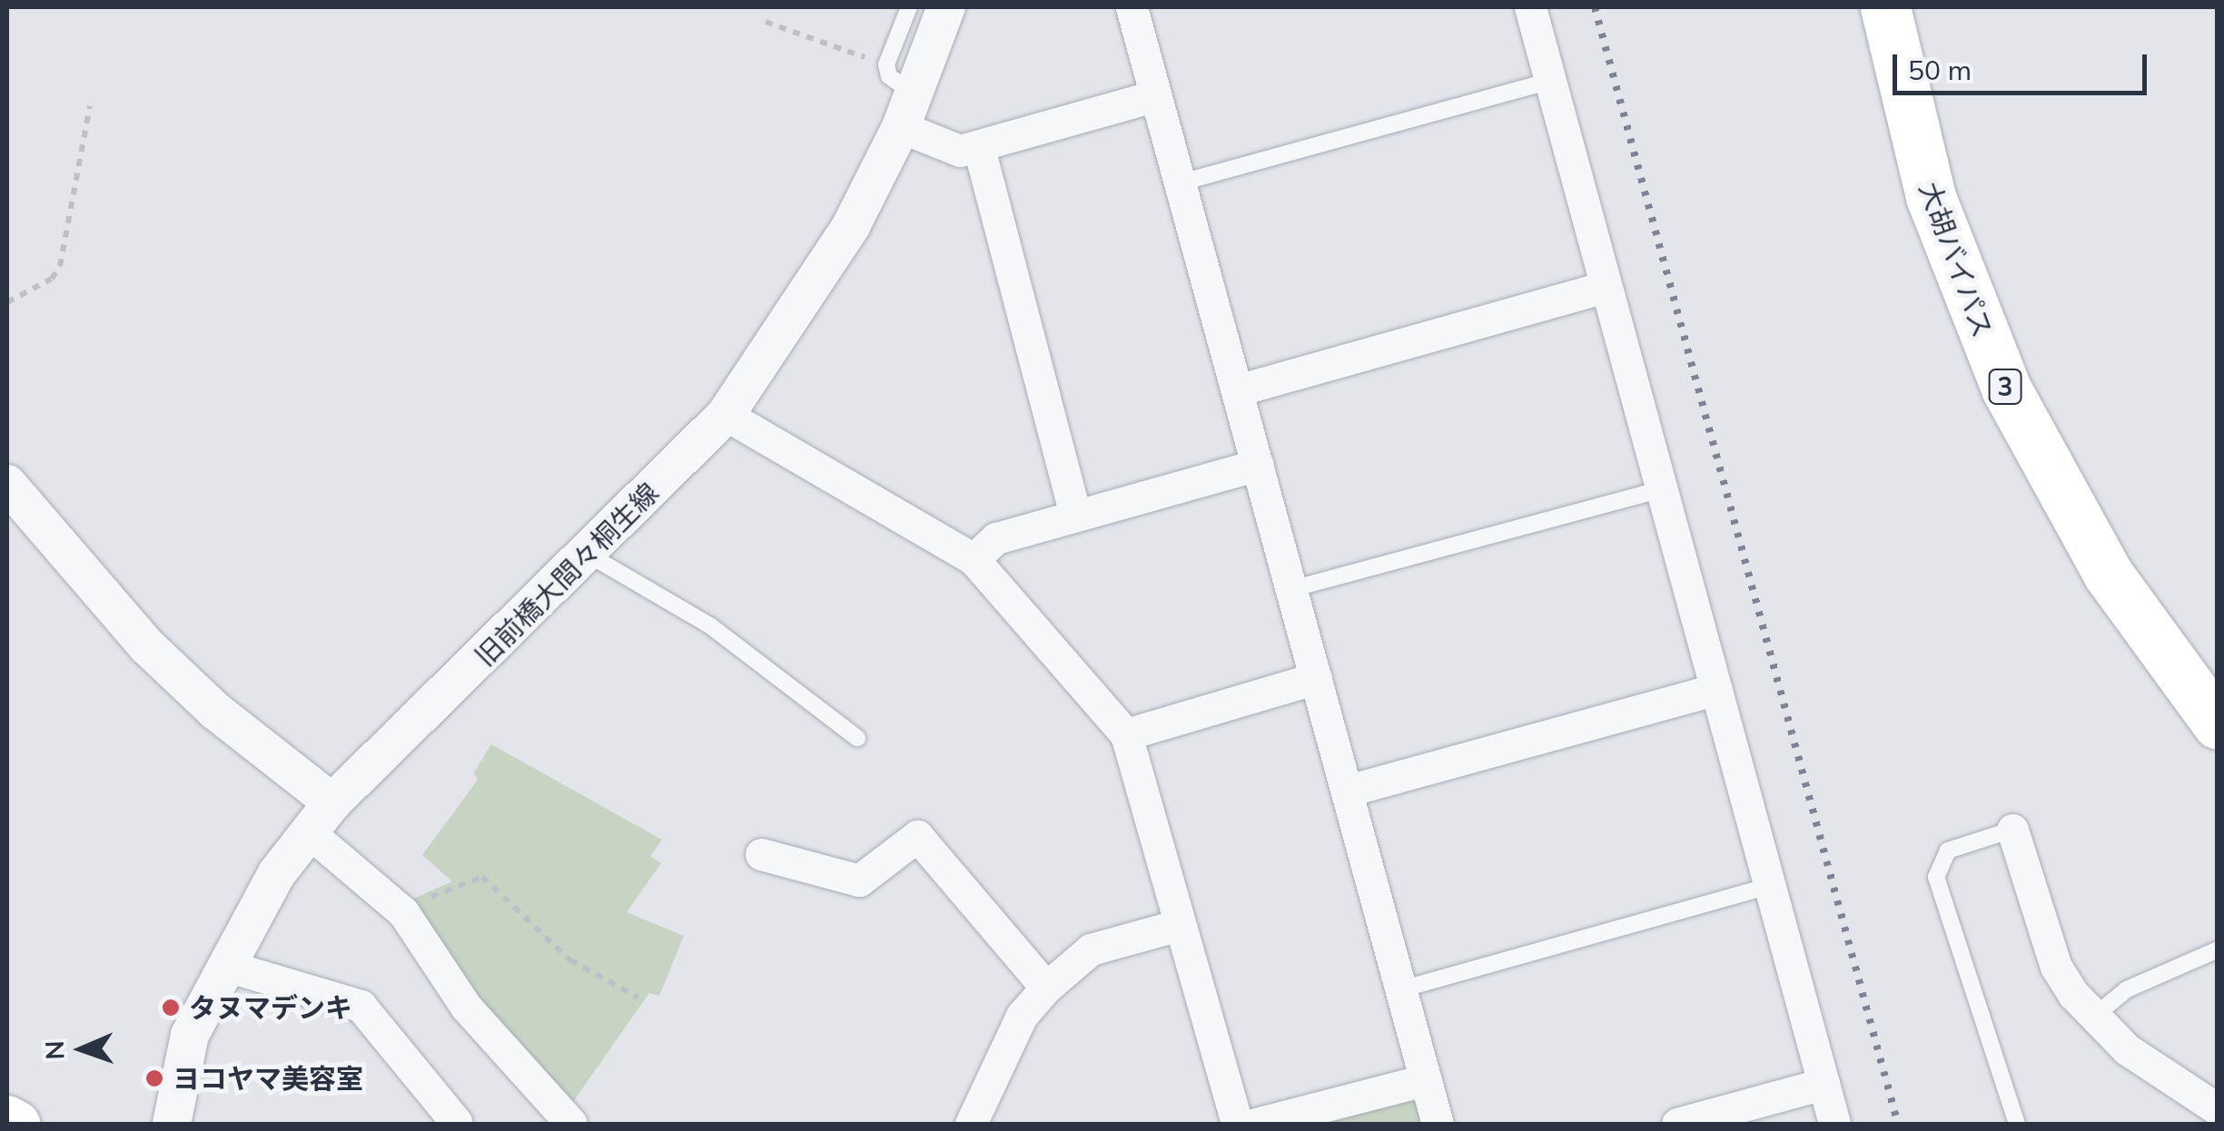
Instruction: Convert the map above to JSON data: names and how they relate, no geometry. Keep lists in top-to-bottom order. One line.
{"streets":{"main road":["大胡バイパス","3"],"street":["旧前橋大間々桐生線"]},"places":["タヌマデンキ","ヨコヤマ美容室"],"scale_bar":"50 m","north":"left"}
